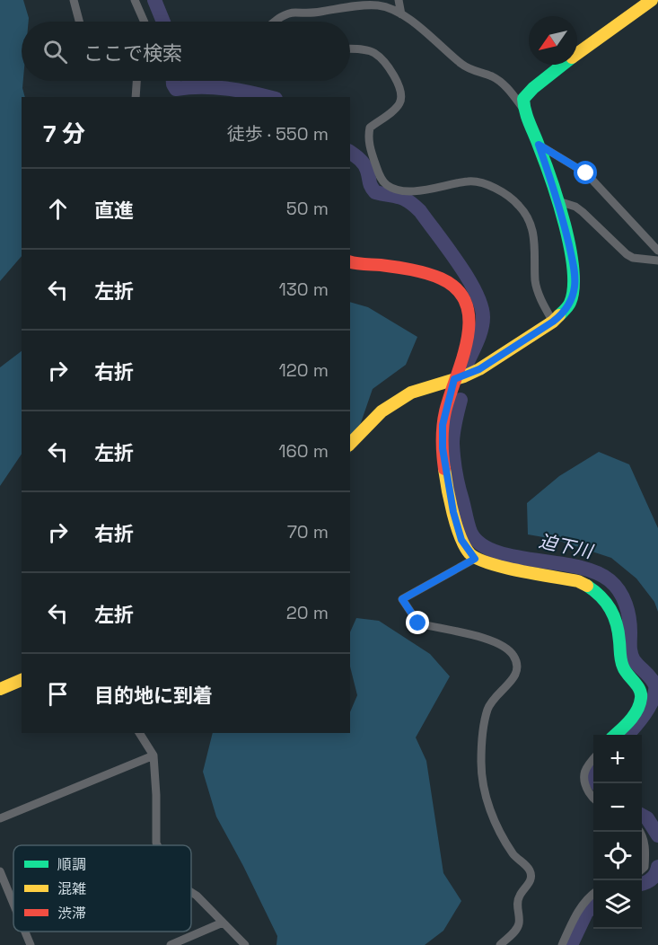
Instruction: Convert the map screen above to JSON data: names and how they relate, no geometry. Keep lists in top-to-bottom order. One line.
{"water":["迫下川"],"legend":["順調","混雑","渋滞"],"north":"bottom left","page":{"search":"ここで検索","heading":["7 分","徒歩 · 550 m"],"list":[["直進","50 m"],["左折","130 m"],["右折","120 m"],["左折","160 m"],["右折","70 m"],["左折","20 m"],"目的地に到着"],"map_buttons":["+","−"]}}
